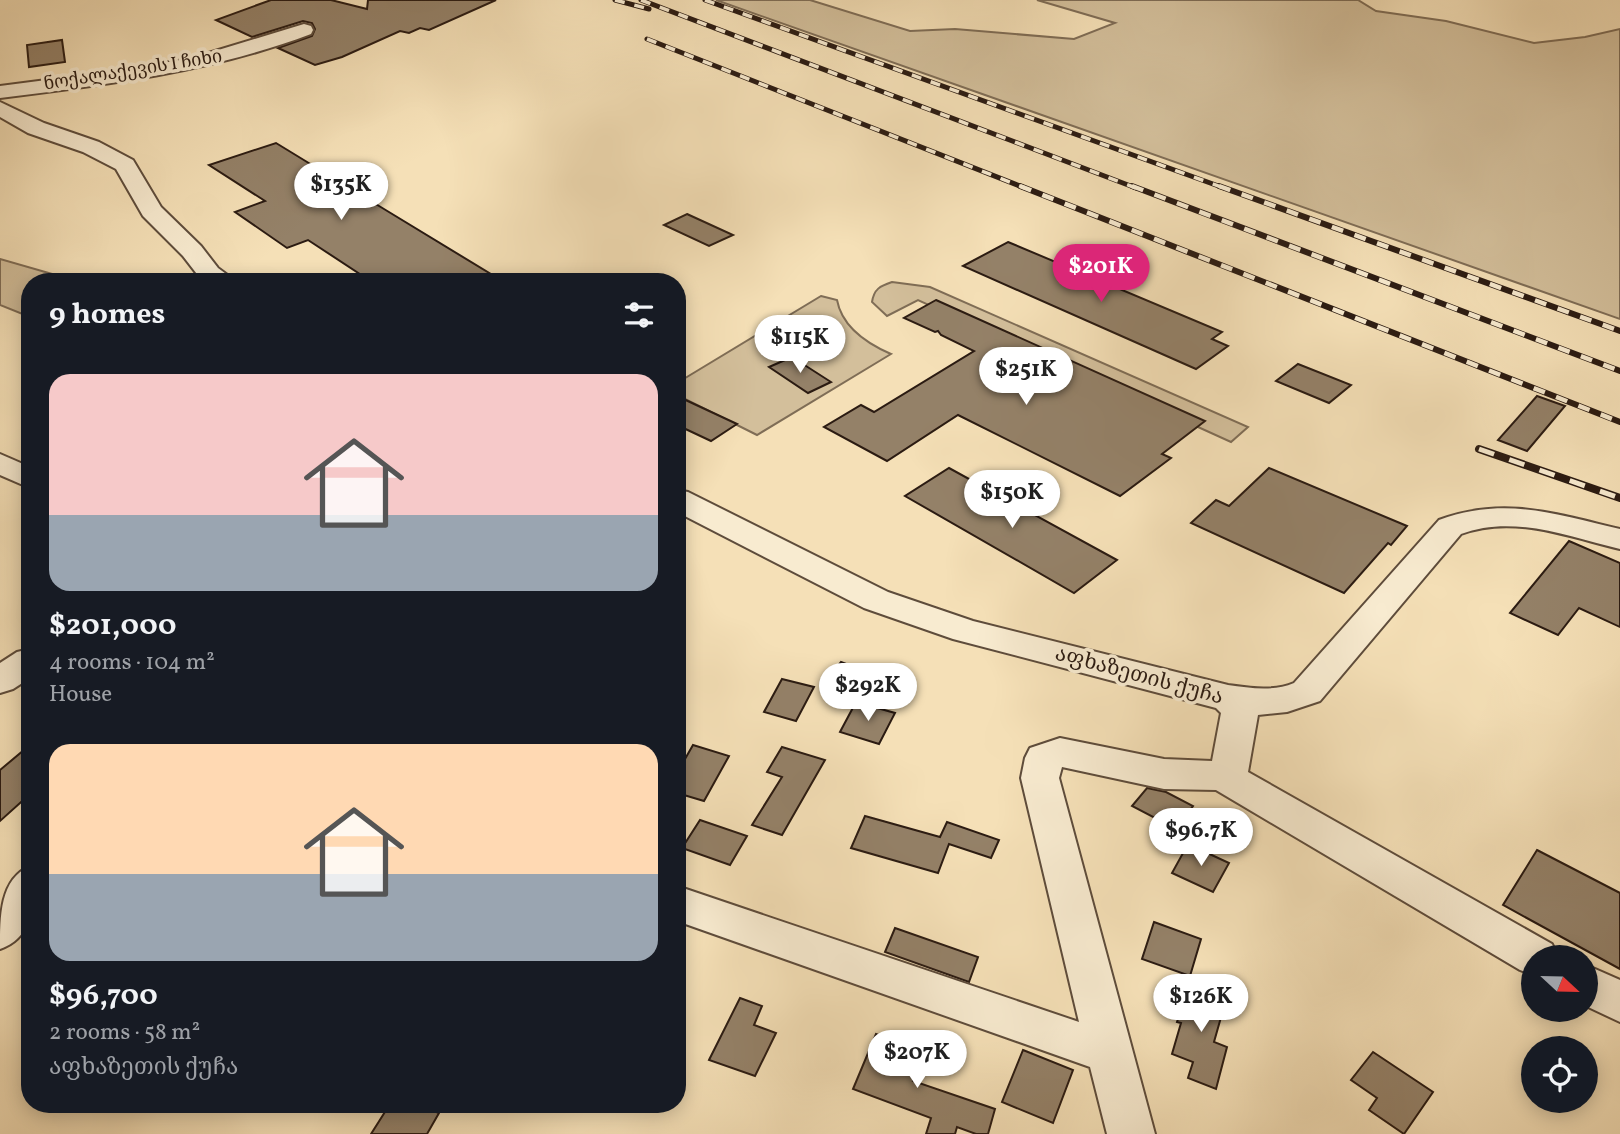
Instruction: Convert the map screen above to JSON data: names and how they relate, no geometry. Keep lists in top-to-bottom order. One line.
{"streets":{"street":["ნოქალაქევის I ჩიხი","აფხაზეთის ქუჩა"]},"north":"right","page":{"price":["$135K","$201K","$115K","$251K","$150K","$292K","$96.7K","$126K","$207K"],"heading":"9 homes","list":[{"name":"$201,000","note":"4 rooms · 104 m² · House"},{"name":"$96,700","note":"2 rooms · 58 m² · აფხაზეთის ქუჩა"}]}}
